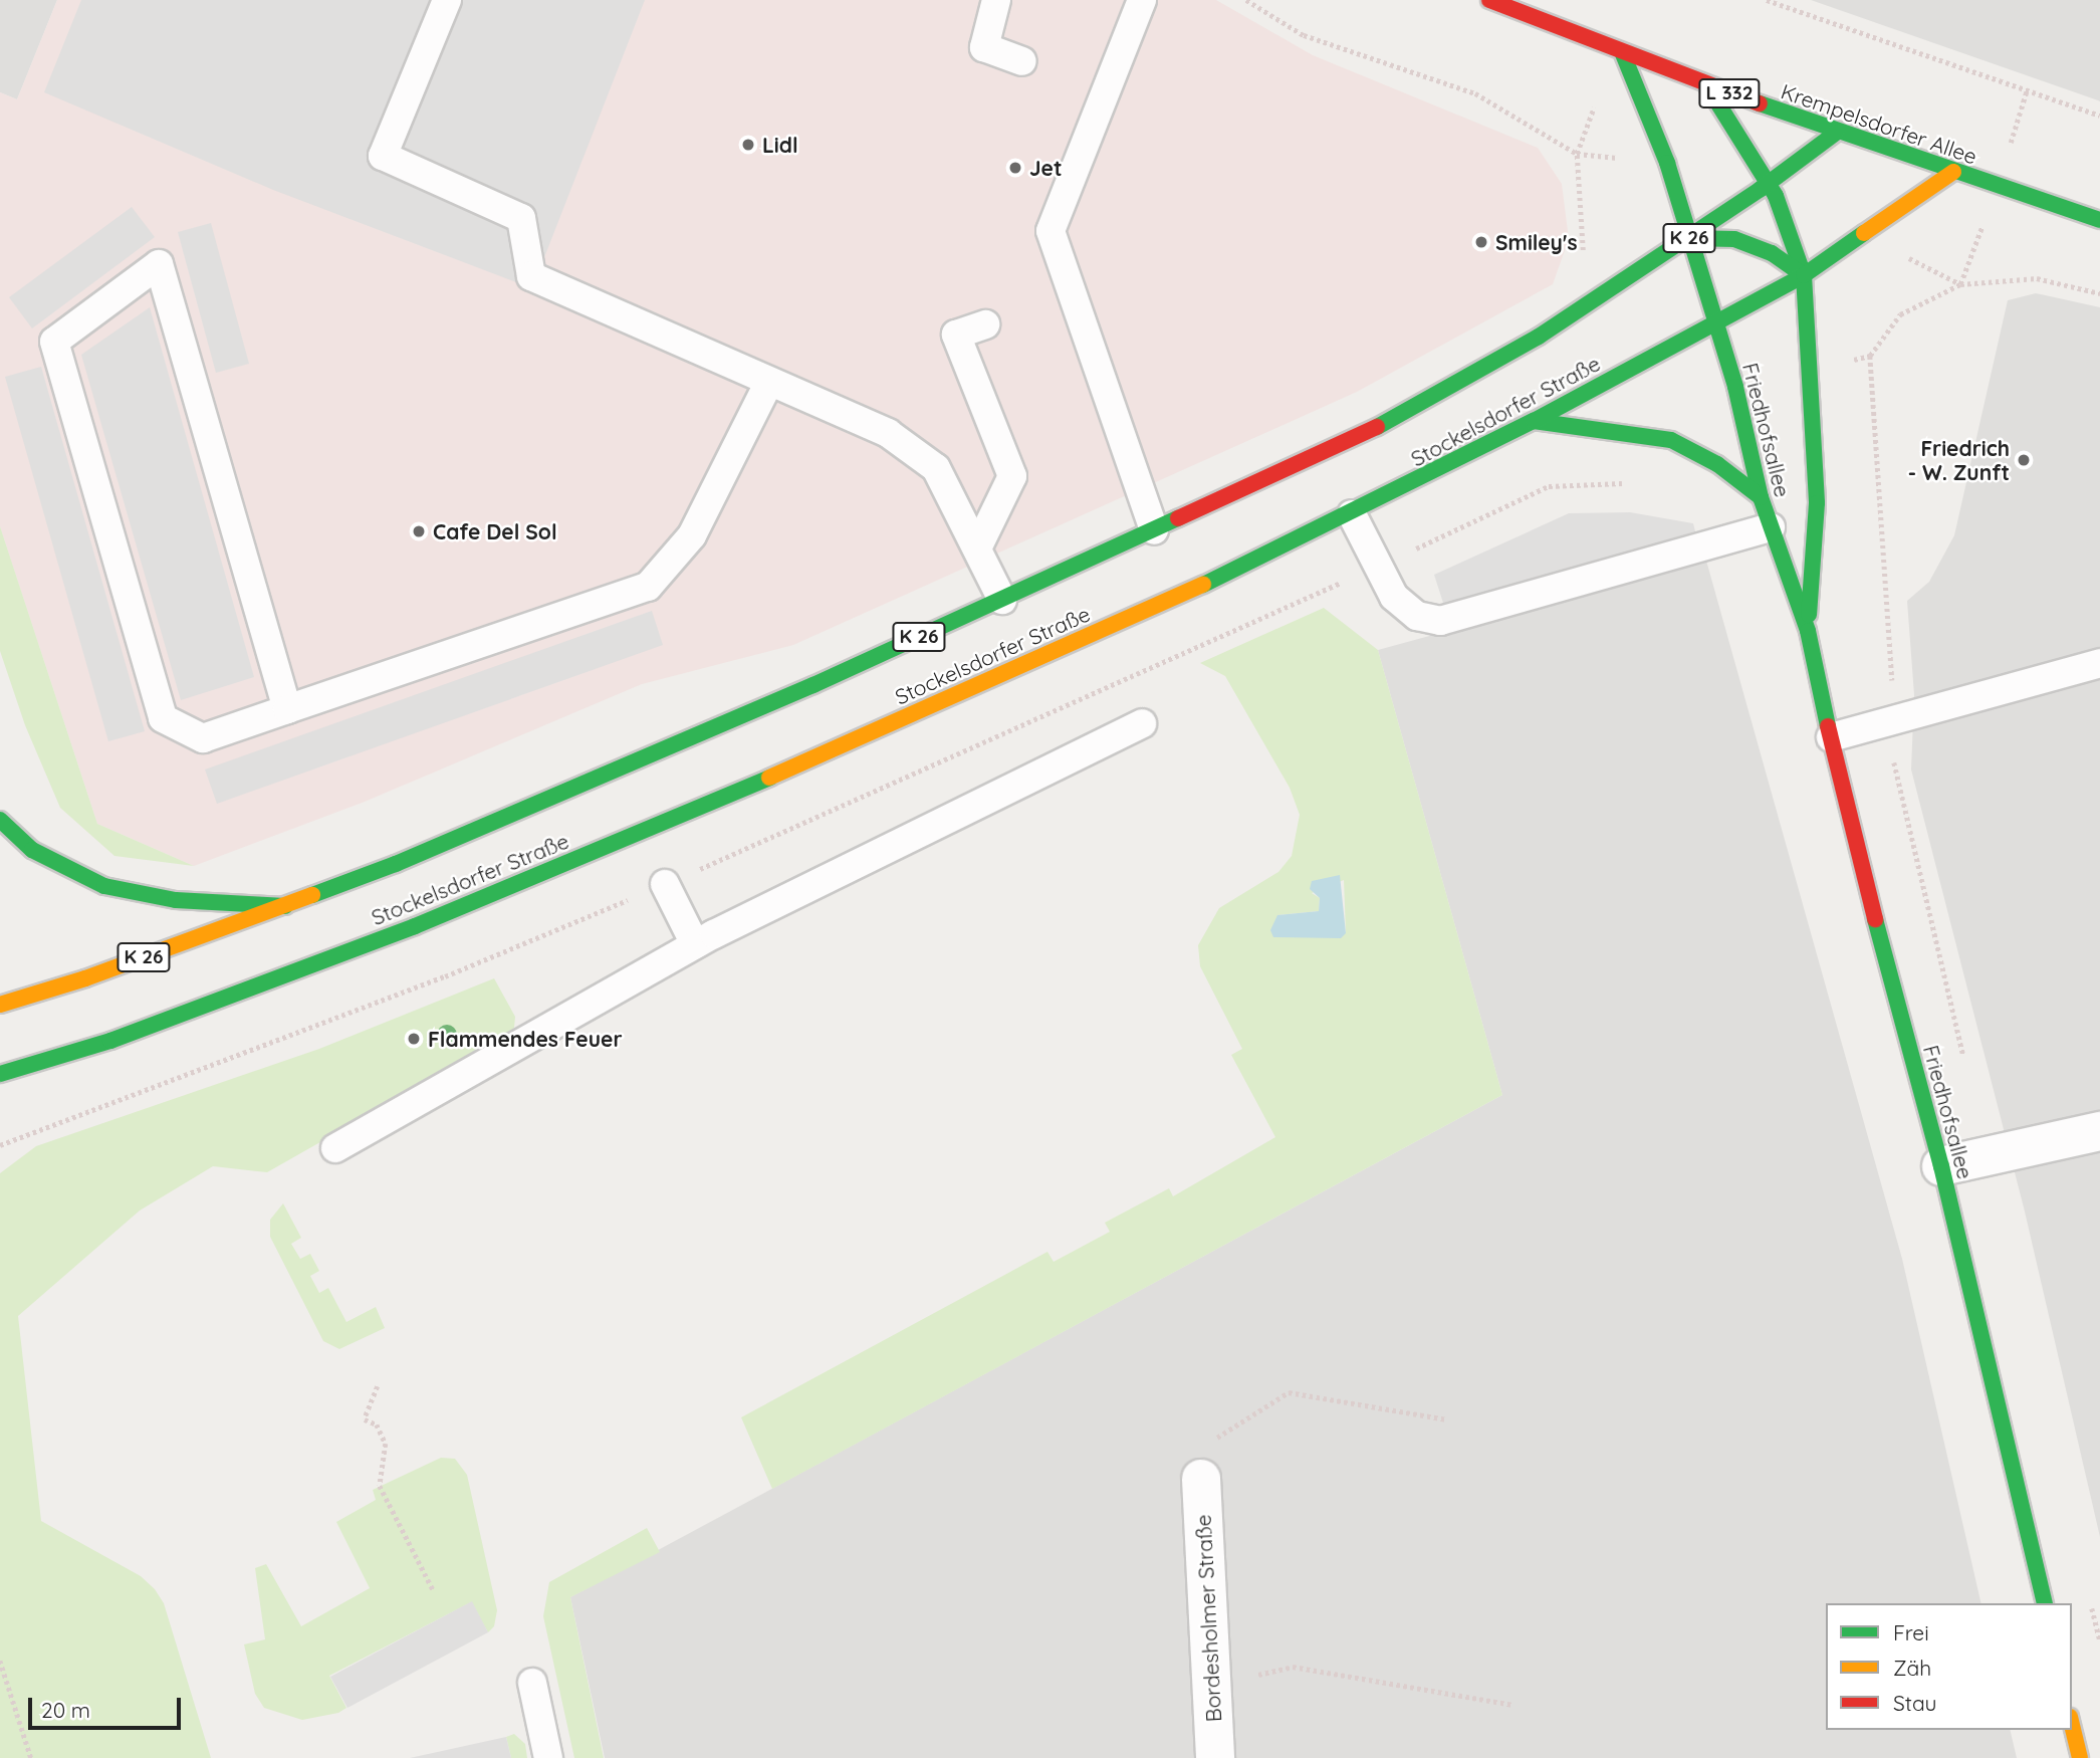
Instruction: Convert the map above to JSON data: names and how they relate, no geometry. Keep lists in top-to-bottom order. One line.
{"streets":{"main road":["L 332","Krempelsdorfer Allee","K 26","Stockelsdorfer Straße","Friedhofsallee"],"street":["Bordesholmer Straße"]},"crossings":[["Krempelsdorfer Allee","Stockelsdorfer Straße"],["Krempelsdorfer Allee","Friedhofsallee"],["Stockelsdorfer Straße","Friedhofsallee"]],"places":["Lidl","Jet","Smiley's","Friedrich - W. Zunft","Cafe Del Sol","Flammendes Feuer"],"legend":["Frei","Zäh","Stau"],"scale_bar":"20 m"}
